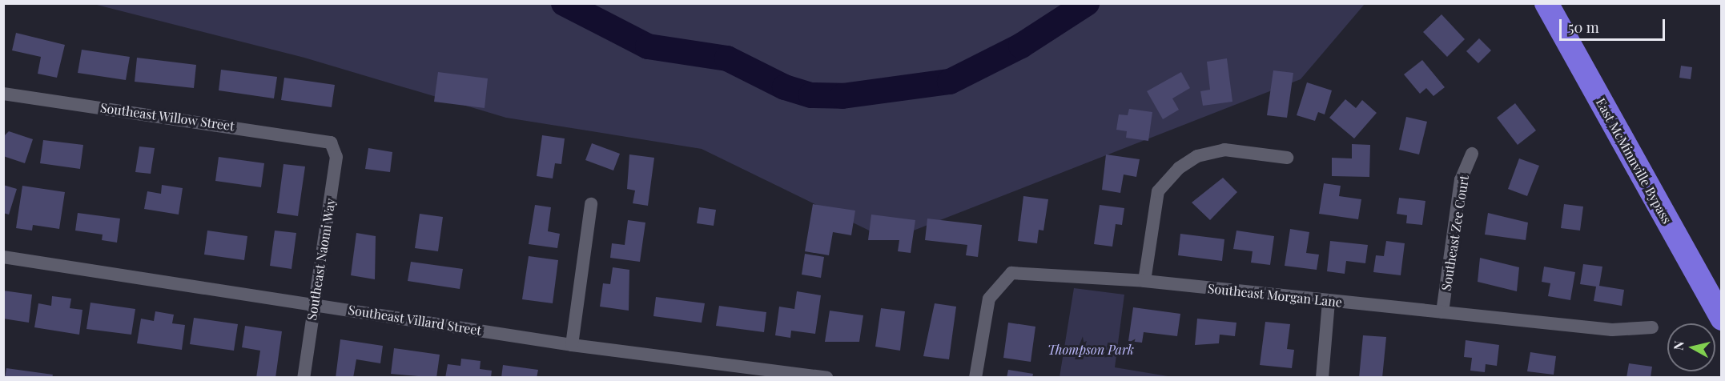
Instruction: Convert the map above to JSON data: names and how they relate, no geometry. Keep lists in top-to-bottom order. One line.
{"streets":{"highway":["East McMinnville Bypass"],"street":["Southeast Willow Street","Southeast Zee Court","Southeast Naomi Way","Southeast Morgan Lane","Southeast Villard Street"]},"crossings":[["Southeast Willow Street","Southeast Naomi Way"],["Southeast Zee Court","Southeast Morgan Lane"],["Southeast Naomi Way","Southeast Villard Street"]],"parks":["Thompson Park"],"scale_bar":"50 m","north":"left"}
